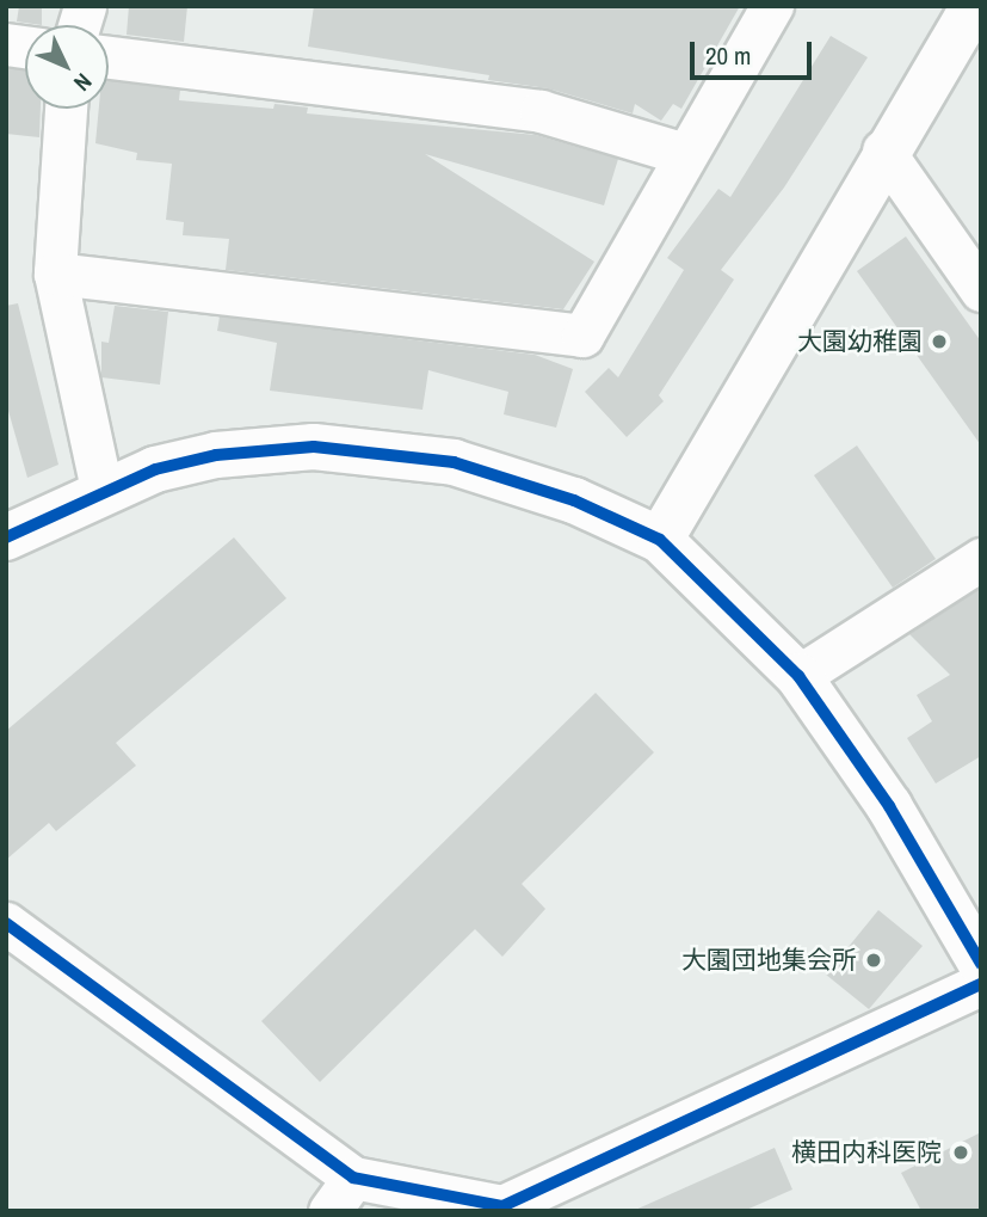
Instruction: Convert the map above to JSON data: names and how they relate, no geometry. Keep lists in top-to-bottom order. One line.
{"places":["大園幼稚園","大園団地集会所","横田内科医院"],"scale_bar":"20 m","north":"bottom right"}
